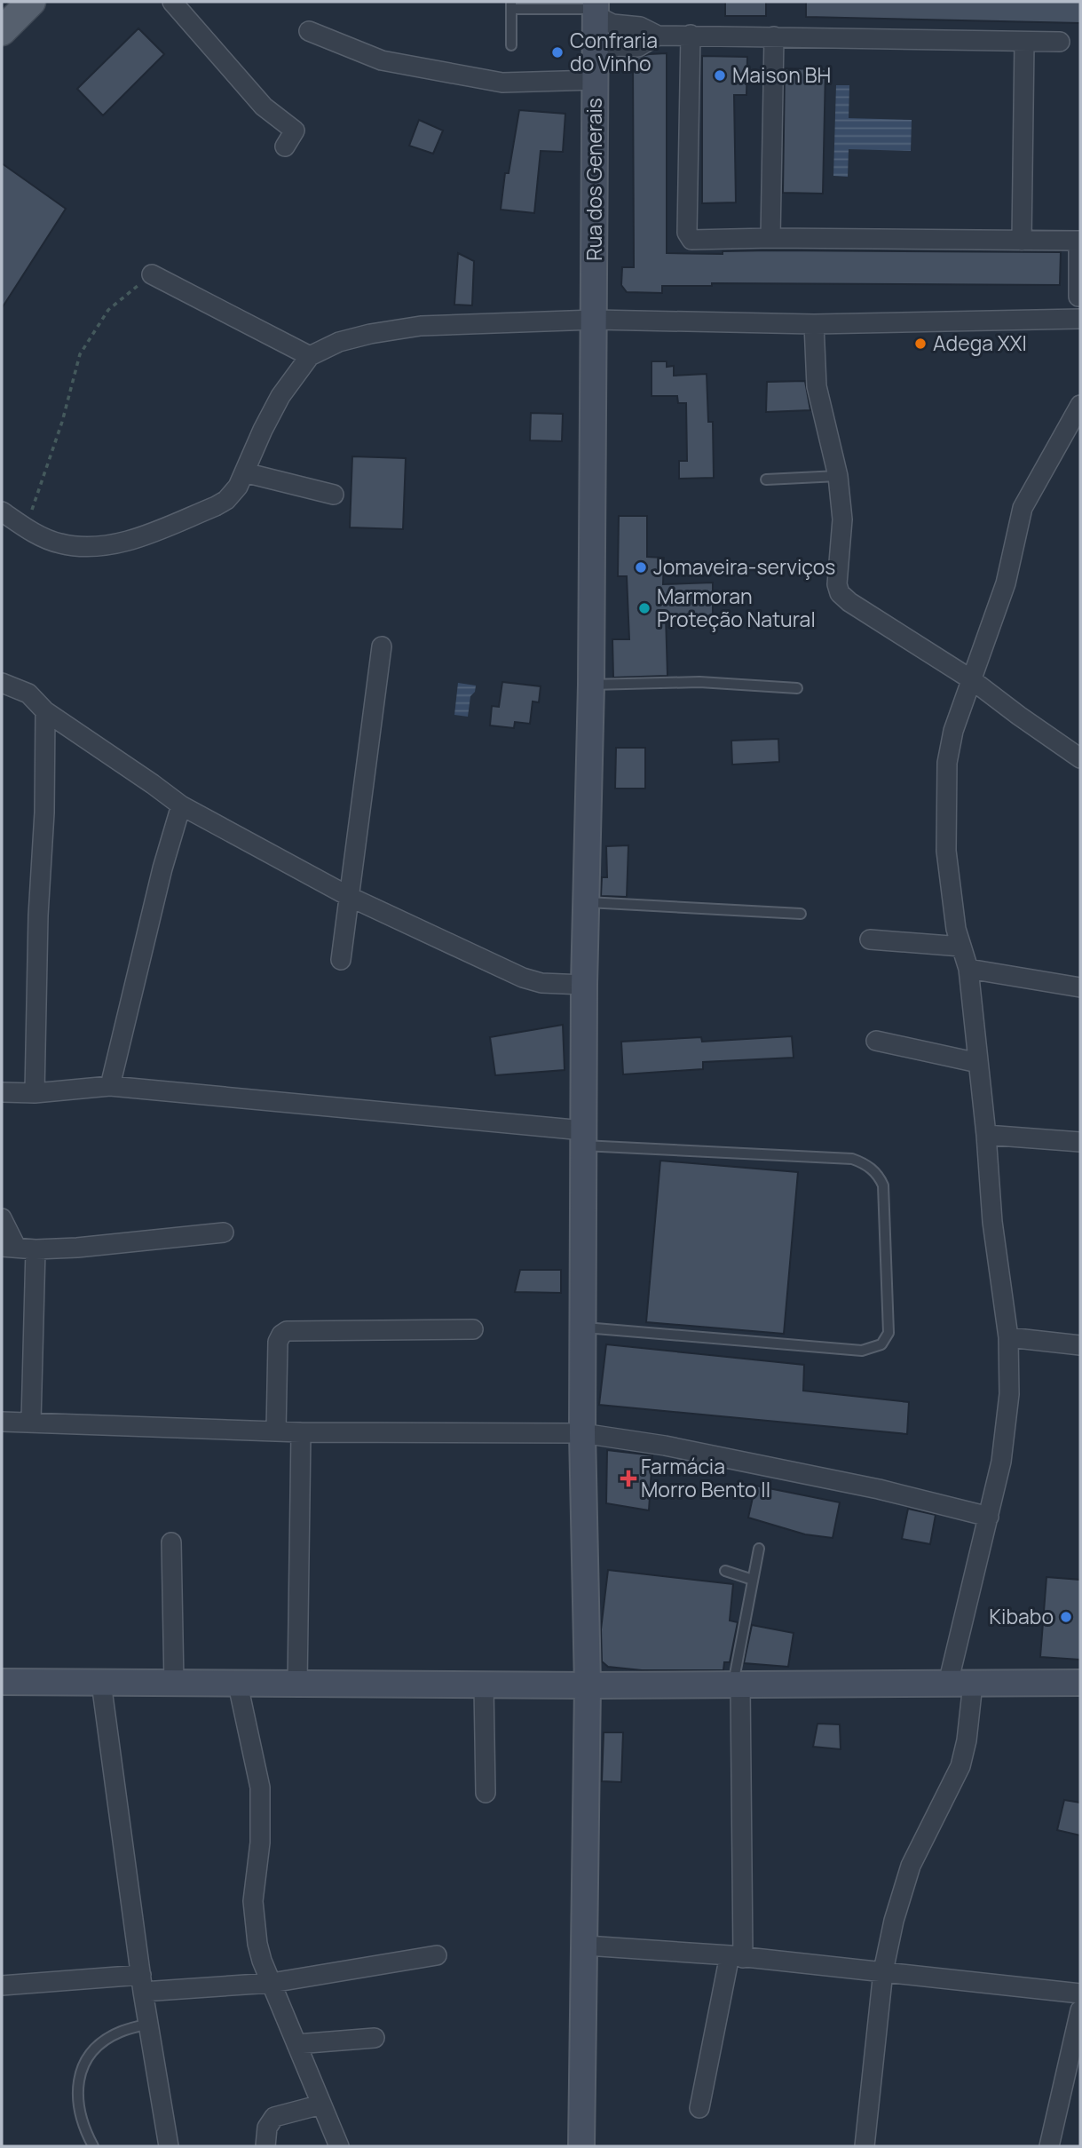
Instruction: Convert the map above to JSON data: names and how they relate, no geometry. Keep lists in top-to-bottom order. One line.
{"streets":{"street":["Rua dos Generais"]},"places":{"other":["Confraria do Vinho","Maison BH","Adega XXI","Jomaveira-serviços","Marmoran Proteção Natural","Kibabo"],"health":["Farmácia Morro Bento II"]}}
